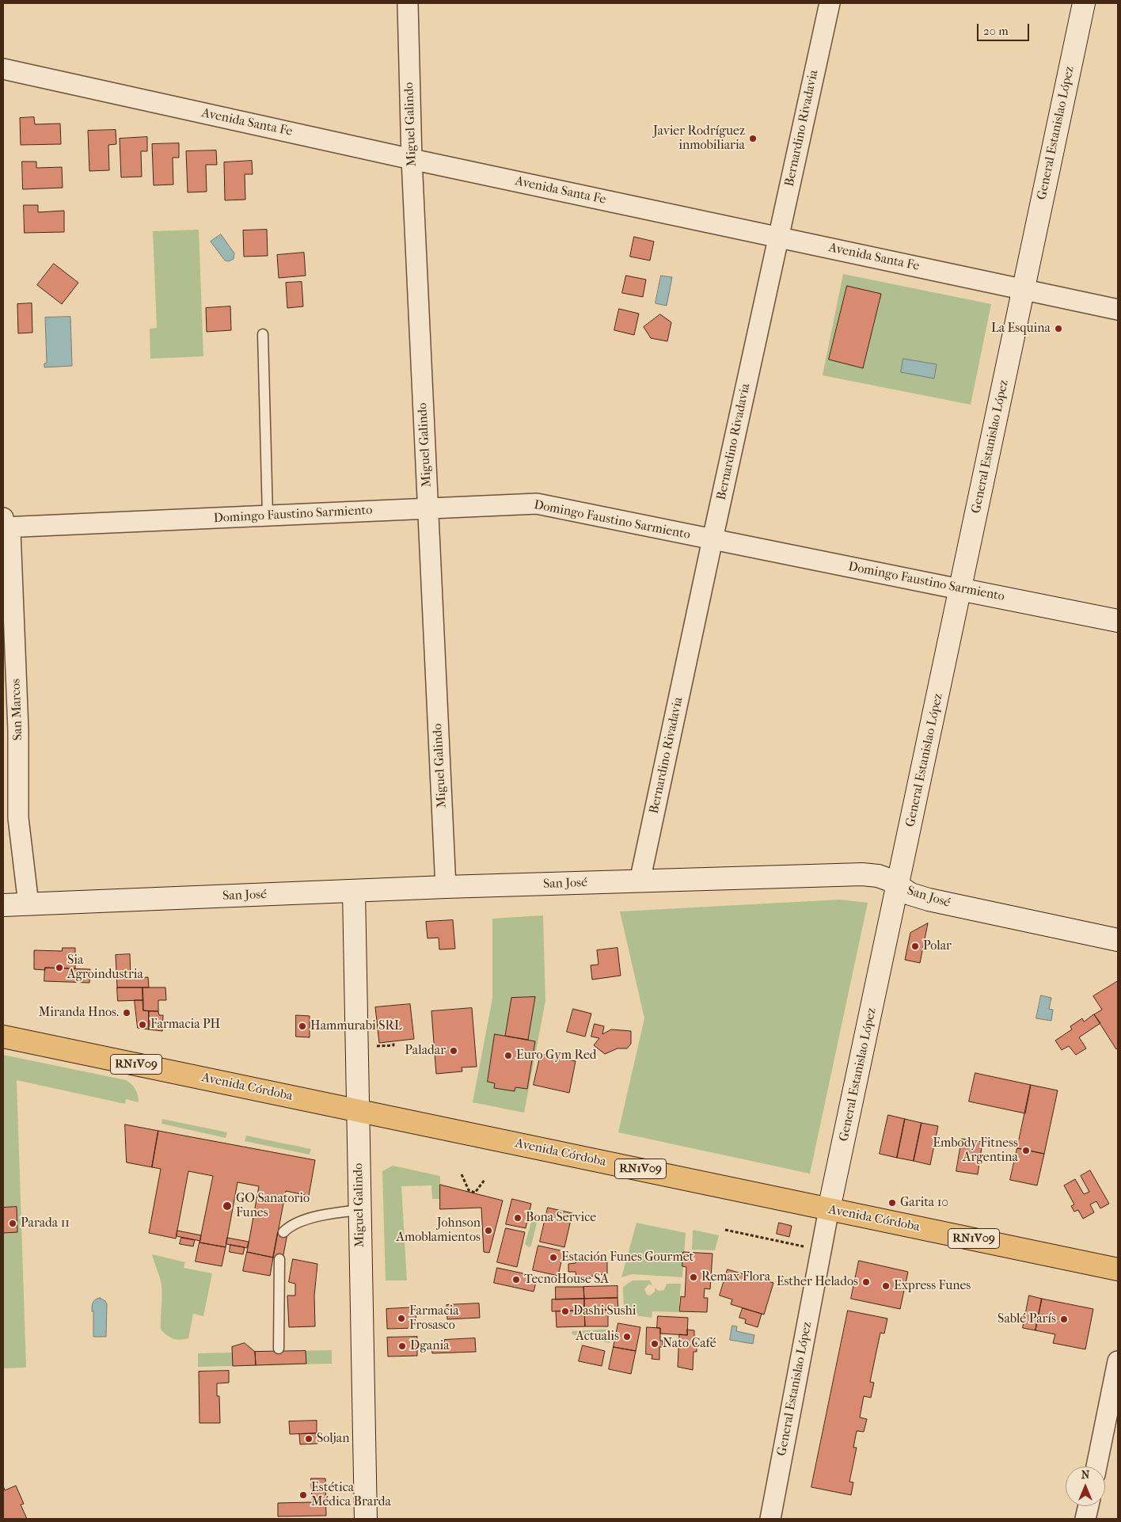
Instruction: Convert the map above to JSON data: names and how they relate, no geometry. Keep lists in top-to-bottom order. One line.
{"streets":{"main road":["RN1V09","Avenida Córdoba"],"street":["Avenida Santa Fe","Miguel Galindo","Bernardino Rivadavia","General Estanislao López","Domingo Faustino Sarmiento","San Marcos","San José"]},"crossings":[["Avenida Santa Fe","Miguel Galindo"],["Avenida Santa Fe","Bernardino Rivadavia"],["Avenida Santa Fe","General Estanislao López"],["Miguel Galindo","Domingo Faustino Sarmiento"],["Miguel Galindo","San José"],["Miguel Galindo","Avenida Córdoba"],["Bernardino Rivadavia","Domingo Faustino Sarmiento"],["Bernardino Rivadavia","San José"],["General Estanislao López","Domingo Faustino Sarmiento"],["General Estanislao López","San José"],["General Estanislao López","Avenida Córdoba"],["Domingo Faustino Sarmiento","San Marcos"],["San Marcos","San José"]],"places":["Javier Rodríguez inmobiliaria","La Esquina","Polar","Sia Agroindustria","Miranda Hnos.","Farmacia PH","Hammurabi SRL","Paladar","Euro Gym Red","Embody Fitness Argentina","Garita 10","GO Sanatorio Funes","Bona Service","Parada 11","Johnson Amoblamientos","Estación Funes Gourmet","Remax Flora","TecnoHouse SA","Esther Helados","Express Funes","Dashi Sushi","Farmacia Frosasco","Sablé París","Actualis","Nato Café","Dgania","Soljan","Estética Médica Brarda"],"scale_bar":"20 m","north":"top"}
